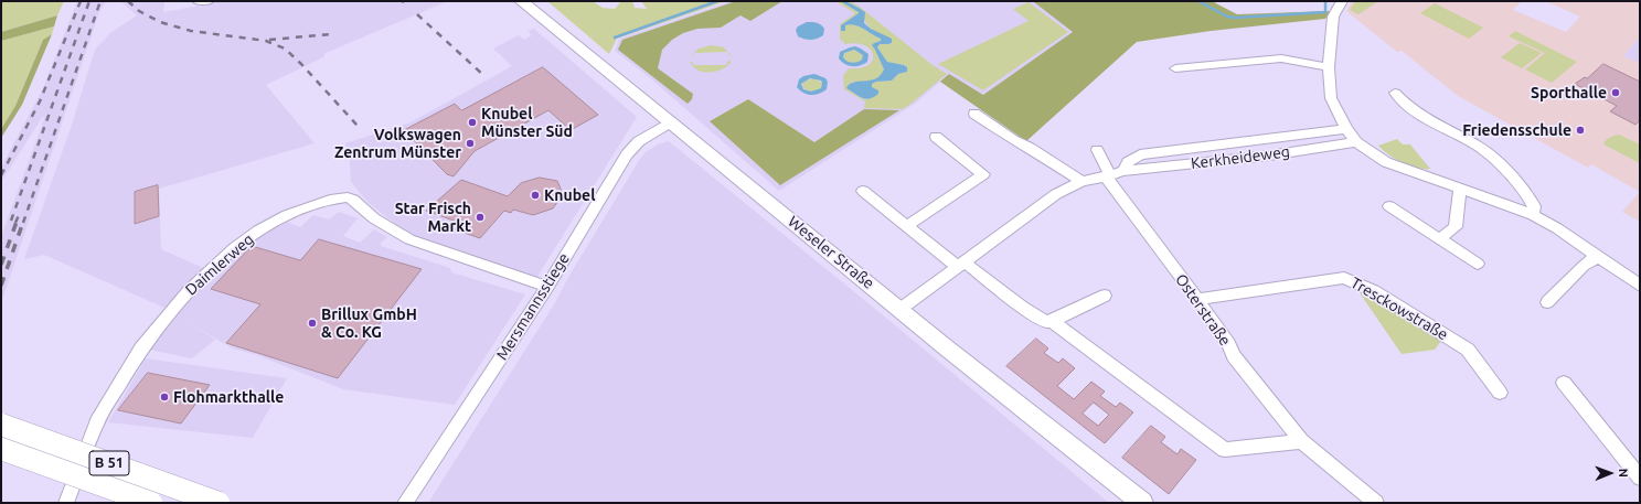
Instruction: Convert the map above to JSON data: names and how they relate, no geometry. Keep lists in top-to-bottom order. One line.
{"streets":{"highway":["B 51"],"main road":["Weseler Straße"],"street":["Kerkheideweg","Daimlerweg","Mersmannsstiege","Tresckowstraße","Osterstraße"]},"crossings":[["Kerkheideweg","Weseler Straße"],["Kerkheideweg","Osterstraße"],["Weseler Straße","Mersmannsstiege"],["Daimlerweg","Mersmannsstiege"],["Tresckowstraße","Osterstraße"]],"places":["Sporthalle","Knubel Münster Süd","Friedensschule","Volkswagen Zentrum Münster","Knubel","Star Frisch Markt","Brillux GmbH & Co. KG","Flohmarkthalle"],"north":"right"}
